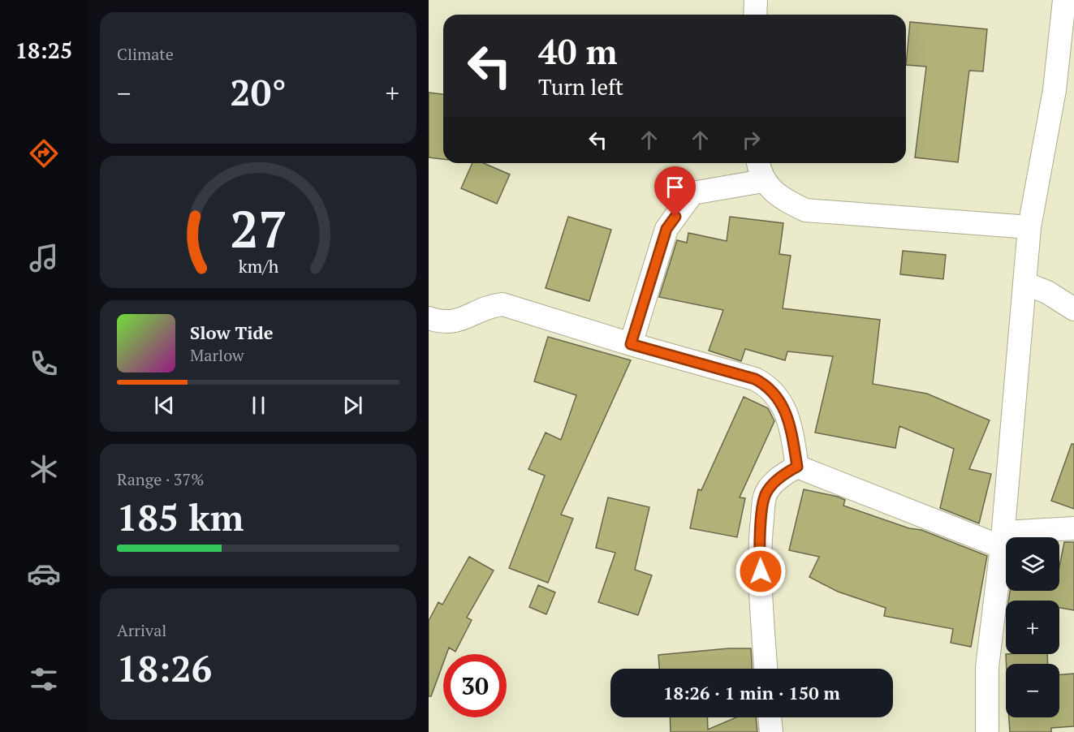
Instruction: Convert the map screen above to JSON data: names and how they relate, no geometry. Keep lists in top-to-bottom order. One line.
{"page":{"tabs":"18:25","tile":["Climate",["Range · 37%","185 km"],["Arrival","18:26"]],"turn":["40 m","Turn left"],"heat":["−","20°","+"],"song":["Slow Tide","Marlow"],"map_buttons":["+","−"],"limit":"30","trip":"18:26 · 1 min · 150 m","gauge":["27","km/h"]}}
